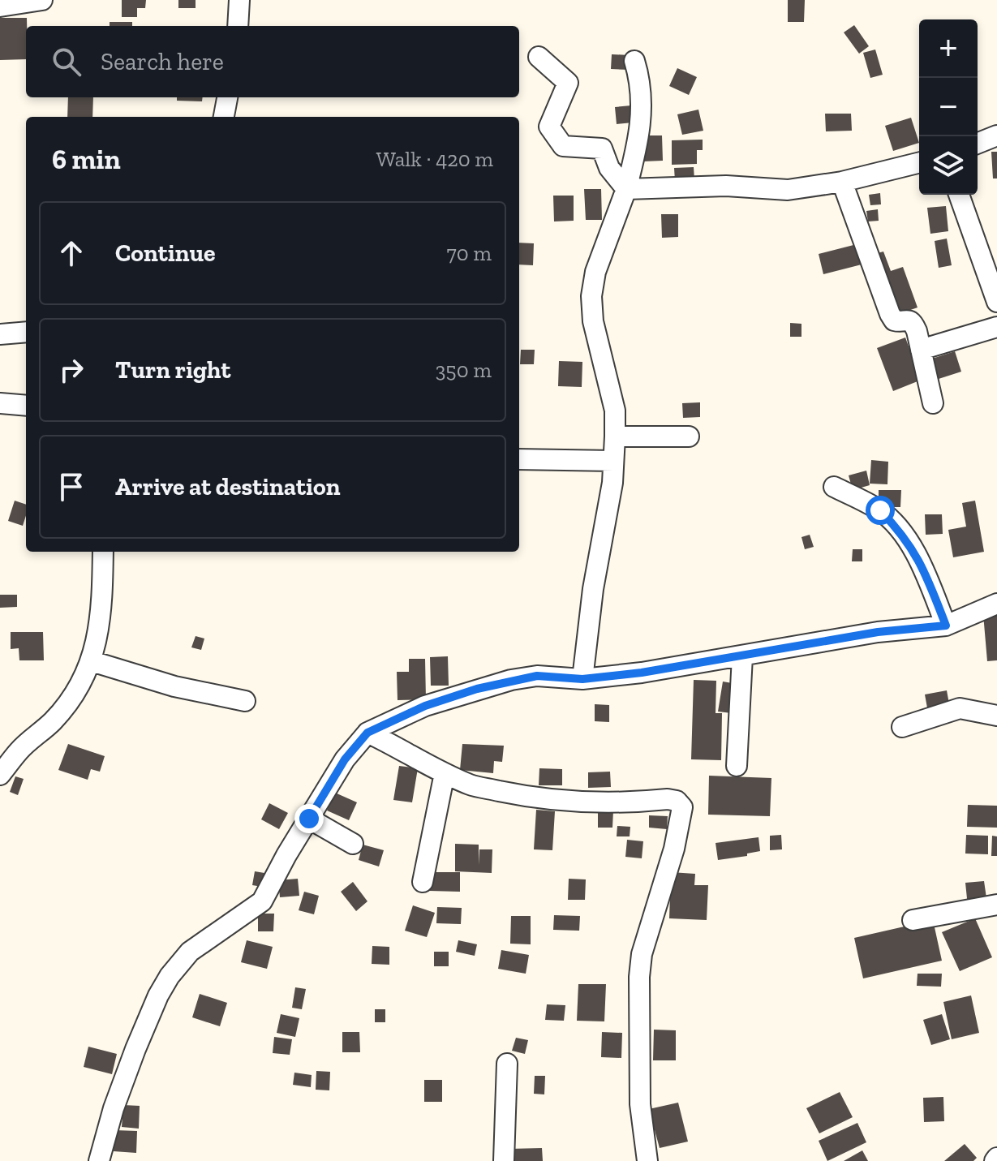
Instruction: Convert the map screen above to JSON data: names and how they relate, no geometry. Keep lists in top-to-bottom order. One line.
{"page":{"map_buttons":["+","−"],"search":"Search here","heading":["6 min","Walk · 420 m"],"list":[["Continue","70 m"],["Turn right","350 m"],"Arrive at destination"]}}
